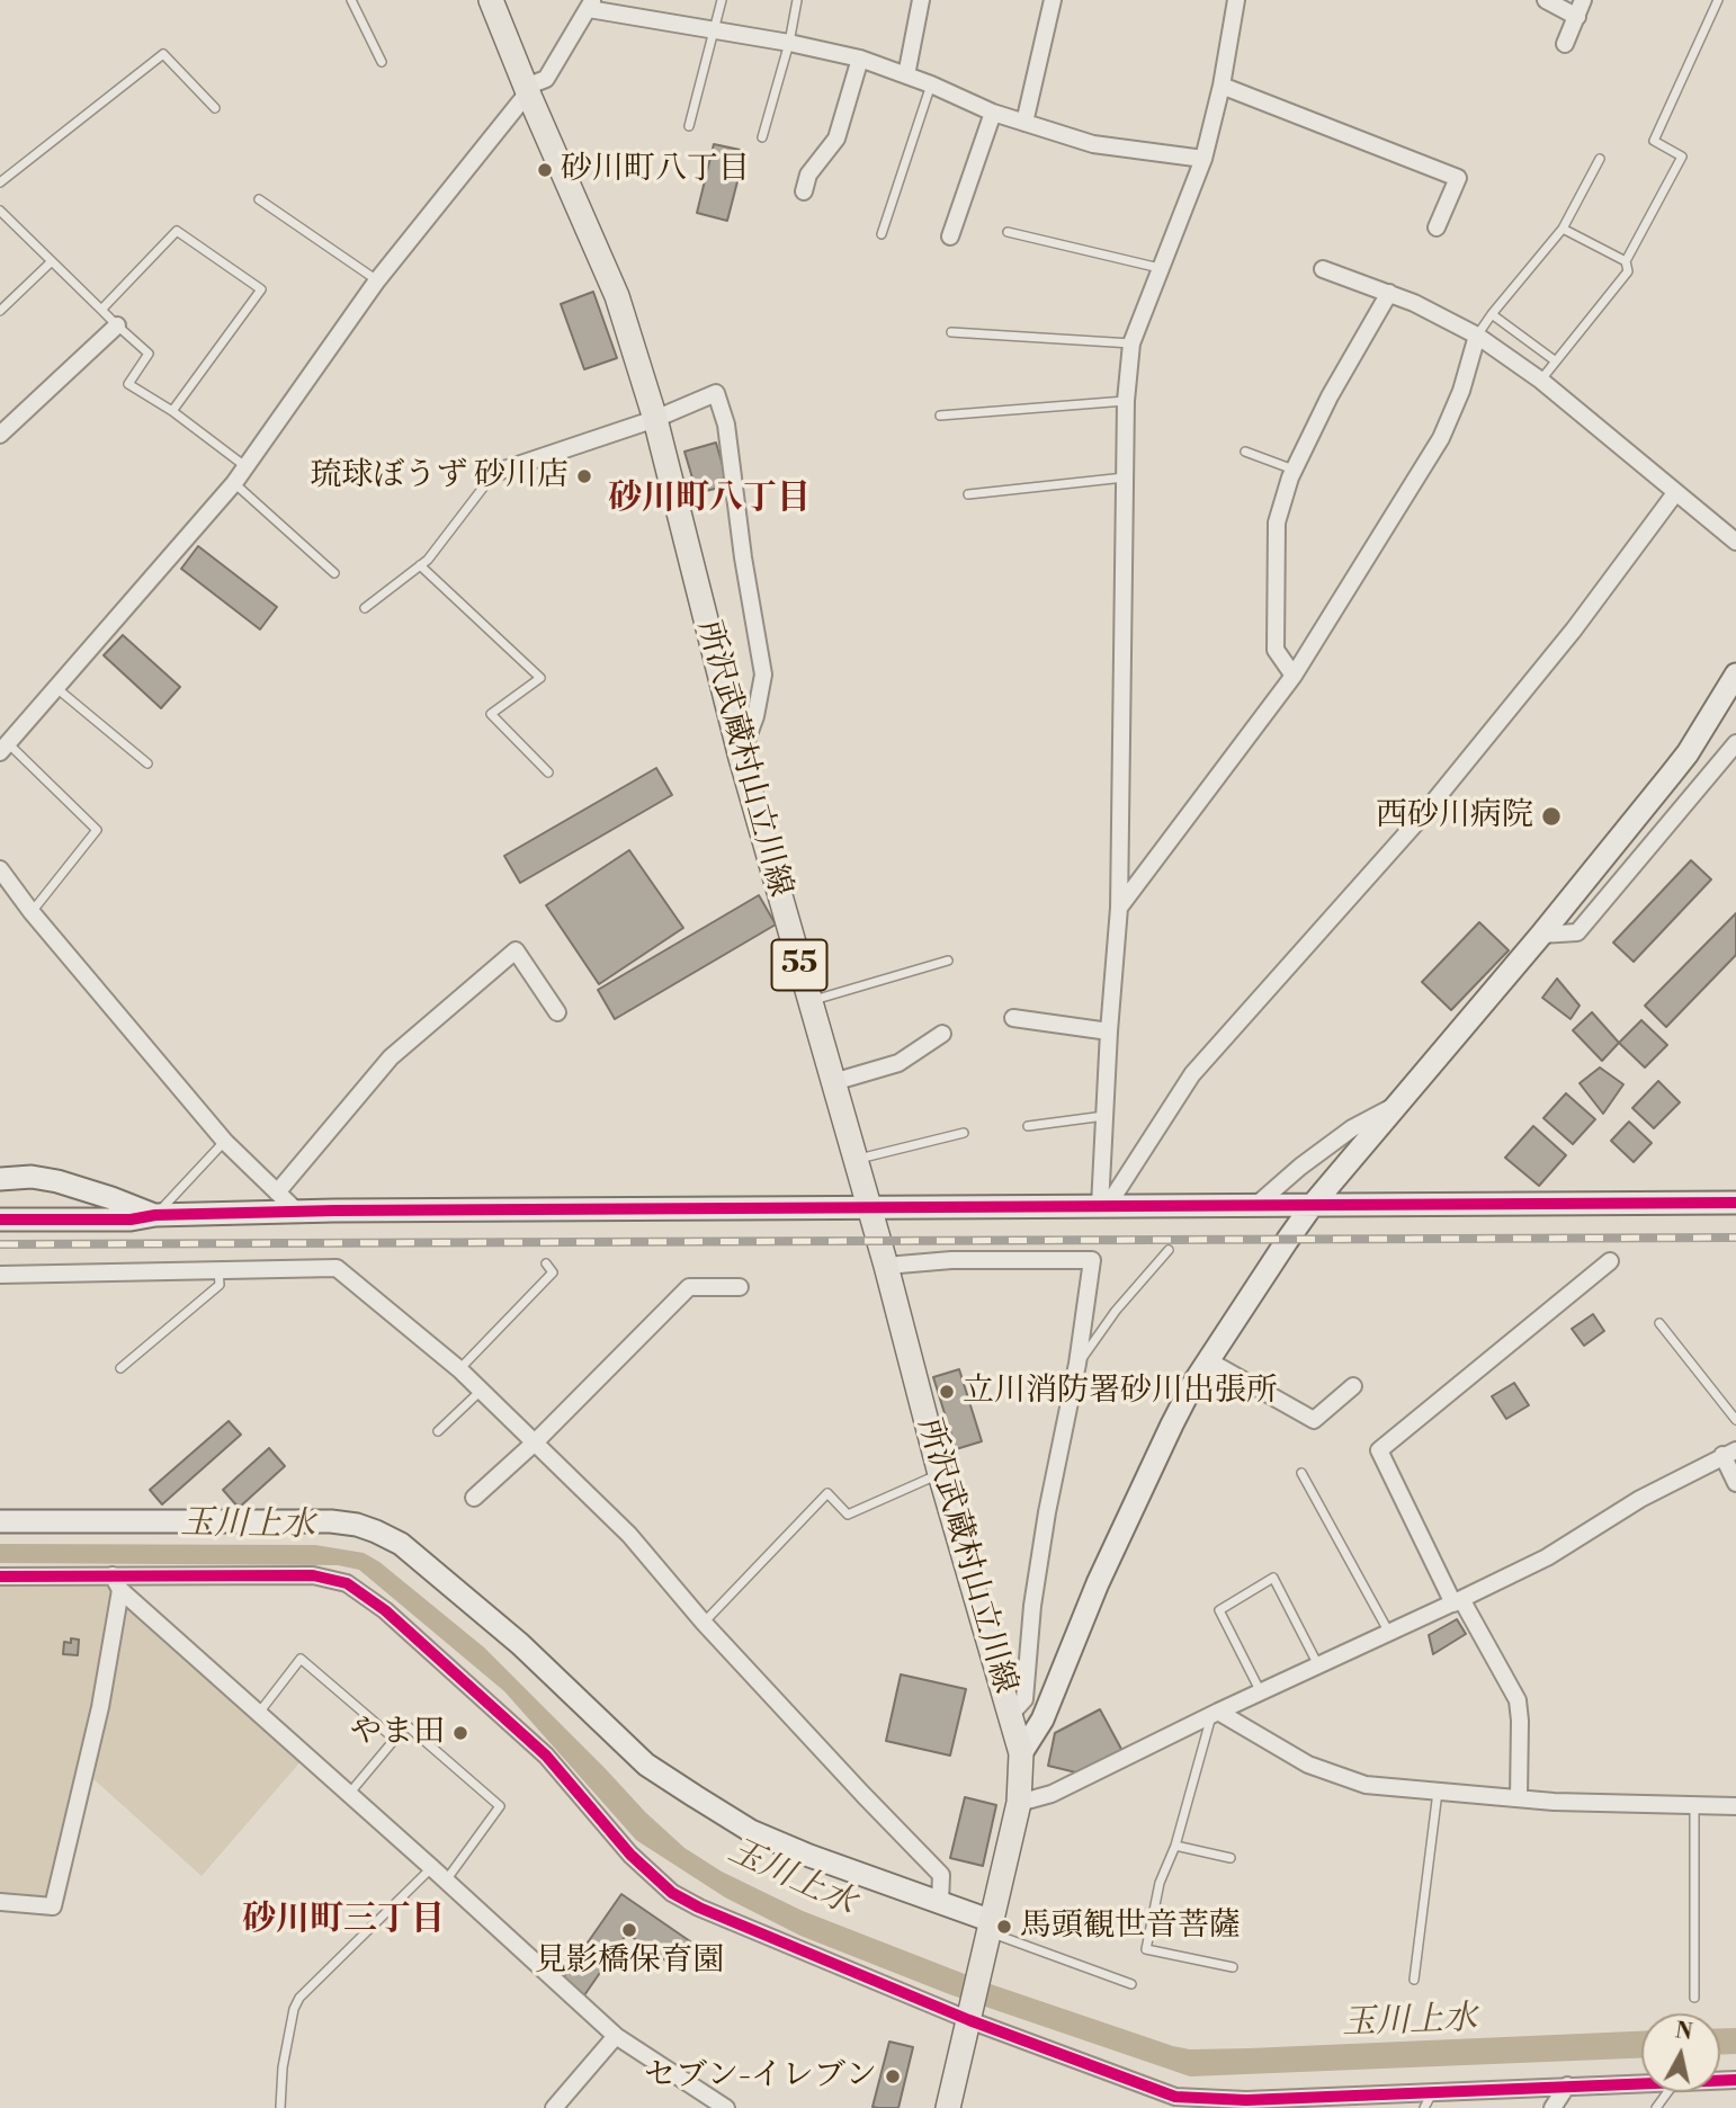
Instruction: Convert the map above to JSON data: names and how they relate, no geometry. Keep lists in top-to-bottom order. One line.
{"streets":{"main road":["所沢武蔵村山立川線","55"]},"crossings":[["所沢武蔵村山立川線","55"]],"districts":["砂川町八丁目","砂川町三丁目"],"water":["玉川上水"],"places":["砂川町八丁目","琉球ぼうず 砂川店","西砂川病院","立川消防署砂川出張所","やま田","馬頭観世音菩薩","見影橋保育園","セブン-イレブン"],"north":"top"}
